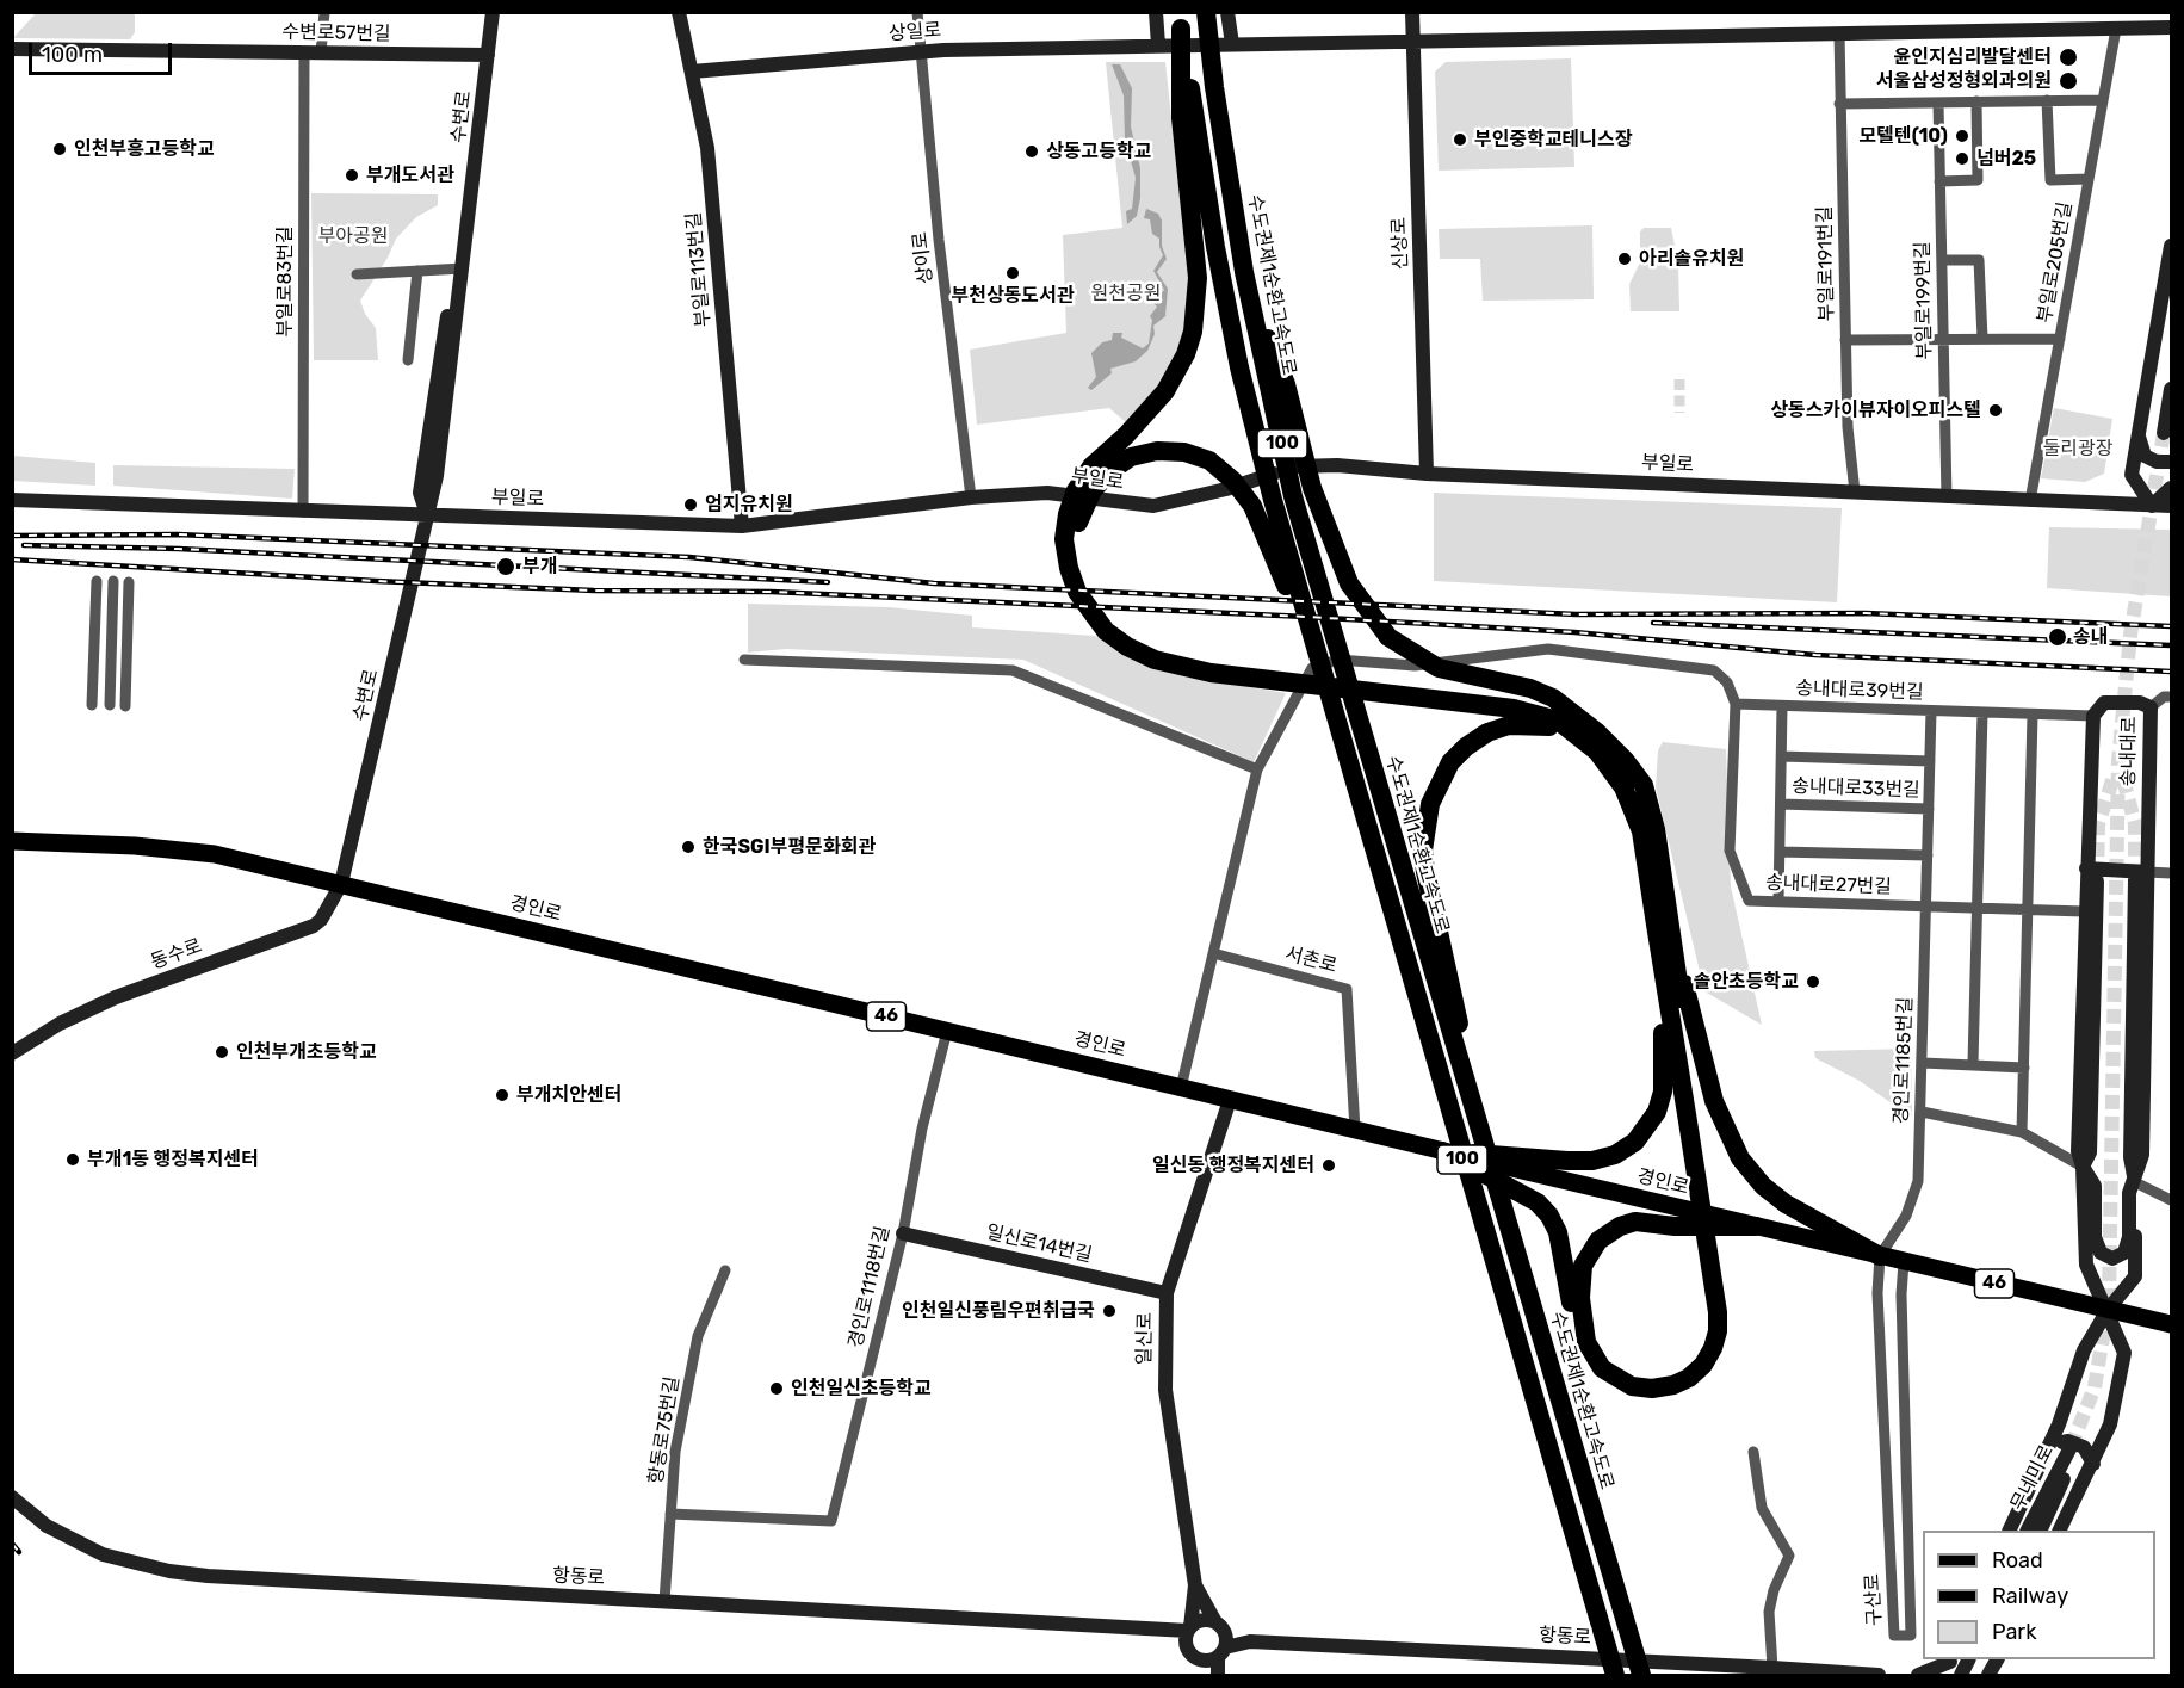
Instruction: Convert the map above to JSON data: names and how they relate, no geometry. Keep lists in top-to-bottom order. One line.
{"streets":{"highway":["수도권제1순환고속도로","100"],"main road":["경인로","46"],"street":["상일로","수변로57번길","수변로","신상로","상이로","부일로205번길","부일로191번길","부일로113번길","부일로83번길","부일로199번길","부일로","송내대로39번길","송내대로","송내대로33번길","송내대로27번길","동수로","서촌로","경인로1185번길","일신로14번길","경인로1118번길","일신로","항동로75번길","무네미로","항동로","구산로"]},"crossings":[["상일로","신상로"],["상일로","상이로"],["상일로","부일로205번길"],["상일로","부일로191번길"],["상일로","부일로113번길"],["수변로57번길","수변로"],["수변로57번길","부일로83번길"],["수변로","부일로"],["수변로","경인로"],["수변로","동수로"],["신상로","부일로"],["상이로","부일로"],["부일로205번길","부일로"],["부일로191번길","부일로"],["부일로113번길","부일로"],["부일로83번길","부일로"],["부일로199번길","부일로"],["송내대로39번길","송내대로"],["송내대로39번길","송내대로33번길"],["송내대로39번길","송내대로27번길"],["송내대로39번길","경인로1185번길"],["송내대로","송내대로27번길"],["송내대로","경인로"],["송내대로33번길","송내대로27번길"],["송내대로33번길","경인로1185번길"],["송내대로27번길","경인로1185번길"],["경인로","동수로"],["경인로","서촌로"],["경인로","경인로1185번길"],["경인로","경인로1118번길"],["경인로","일신로"],["경인로","구산로"],["경인로1185번길","구산로"],["일신로14번길","경인로1118번길"],["일신로14번길","일신로"],["경인로1118번길","항동로75번길"],["일신로","항동로"],["항동로75번길","항동로"]],"parks":["부아공원","원천공원","둘리광장"],"places":["윤인지심리발달센터","서울삼성정형외과의원","모텔텐(10)","부인중학교테니스장","인천부흥고등학교","상동고등학교","넘버25","부개도서관","아리솔유치원","부천상동도서관","상동스카이뷰자이오피스텔","엄지유치원","부개","송내","한국SGI부평문화회관","솔안초등학교","인천부개초등학교","부개치안센터","부개1동 행정복지센터","일신동 행정복지센터","인천일신풍림우편취급국","인천일신초등학교"],"legend":["Road","Railway","Park"],"scale_bar":"100 m"}
